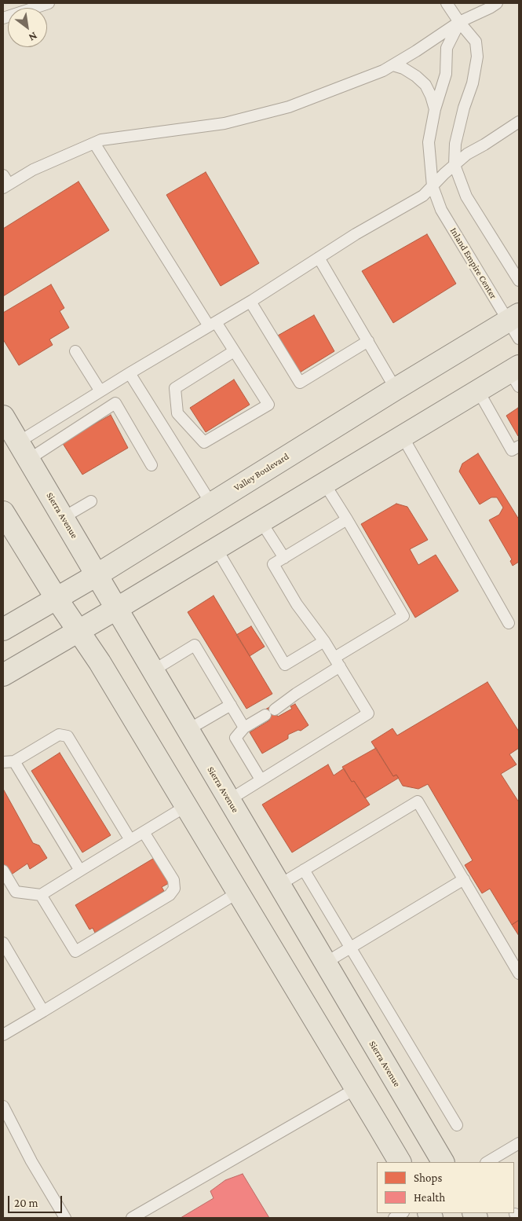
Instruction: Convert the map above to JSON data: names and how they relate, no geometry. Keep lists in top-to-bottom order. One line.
{"streets":{"main road":["Valley Boulevard","Sierra Avenue"],"lane":["Inland Empire Center"]},"crossings":[["Inland Empire Center","Valley Boulevard"],["Valley Boulevard","Sierra Avenue"]],"legend":["Shops","Health"],"scale_bar":"20 m","north":"bottom right"}
